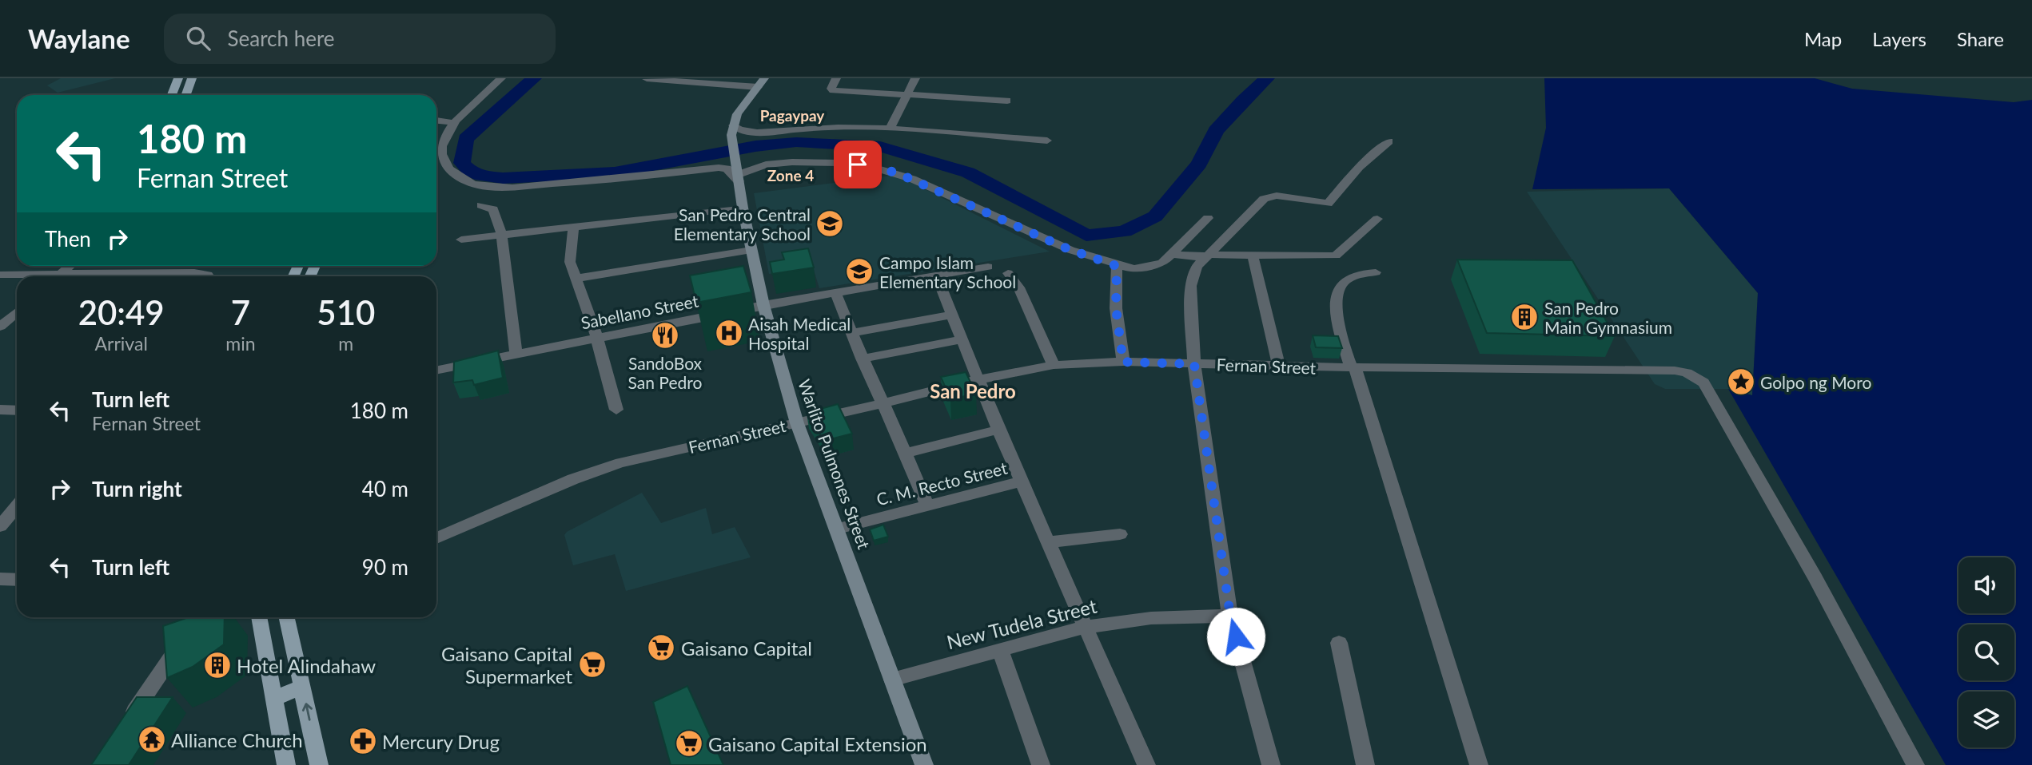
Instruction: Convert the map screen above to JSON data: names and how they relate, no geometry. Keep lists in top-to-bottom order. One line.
{"streets":{"street":["Sabellano Street","Fernan Street","Warlito Pulmones Street","C. M. Recto Street","New Tudela Street"]},"crossings":[["Sabellano Street","Warlito Pulmones Street"],["Fernan Street","Warlito Pulmones Street"],["Warlito Pulmones Street","C. M. Recto Street"],["Warlito Pulmones Street","New Tudela Street"]],"districts":["Pagaypay","Zone 4","San Pedro"],"places":{"school or university":["San Pedro Central Elementary School","Campo Islam Elementary School"],"building":["San Pedro Main Gymnasium","Hotel Alindahaw"],"hospital":["Aisah Medical Hospital"],"restaurant":["SandoBox San Pedro"],"place":["Golpo ng Moro"],"supermarket":["Gaisano Capital","Gaisano Capital Supermarket","Gaisano Capital Extension"],"temple":["Alliance Church"],"pharmacy":["Mercury Drug"]},"page":{"header":"Waylane","search":"Search here","nav":["Map","Layers","Share"],"turn":["180 m","Fernan Street"],"then":"Then","eta":["20:49","Arrival","7","min","510","m"],"list":[{"name":"Turn left","note":"Fernan Street","value":"180 m"},{"name":"Turn right","value":"40 m"},{"name":"Turn left","value":"90 m"}]}}
